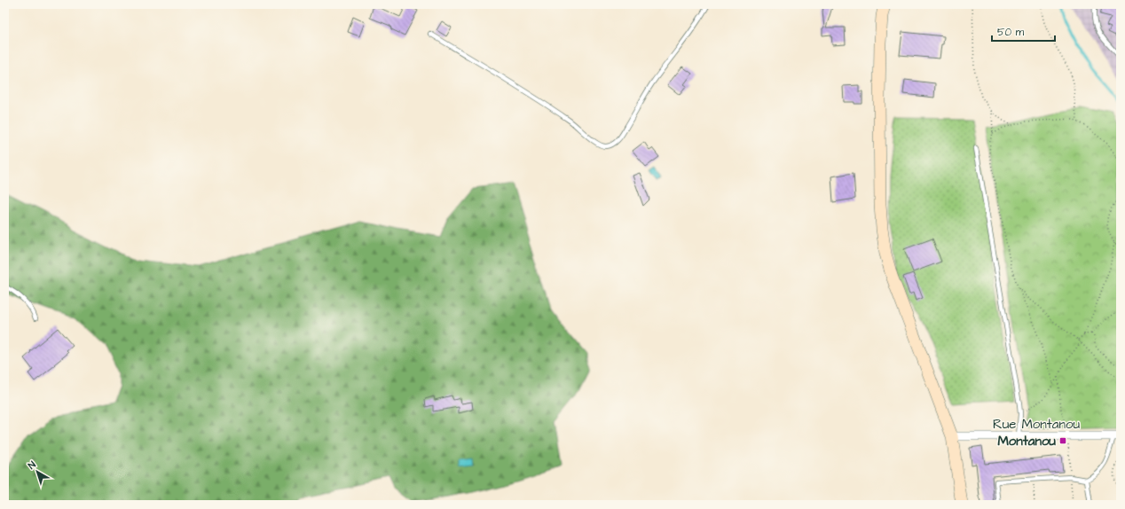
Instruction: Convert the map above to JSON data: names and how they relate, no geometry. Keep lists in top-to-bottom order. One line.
{"streets":{"street":["Rue Montanou"]},"places":{"transit":["Montanou"]},"scale_bar":"50 m","north":"top left"}
